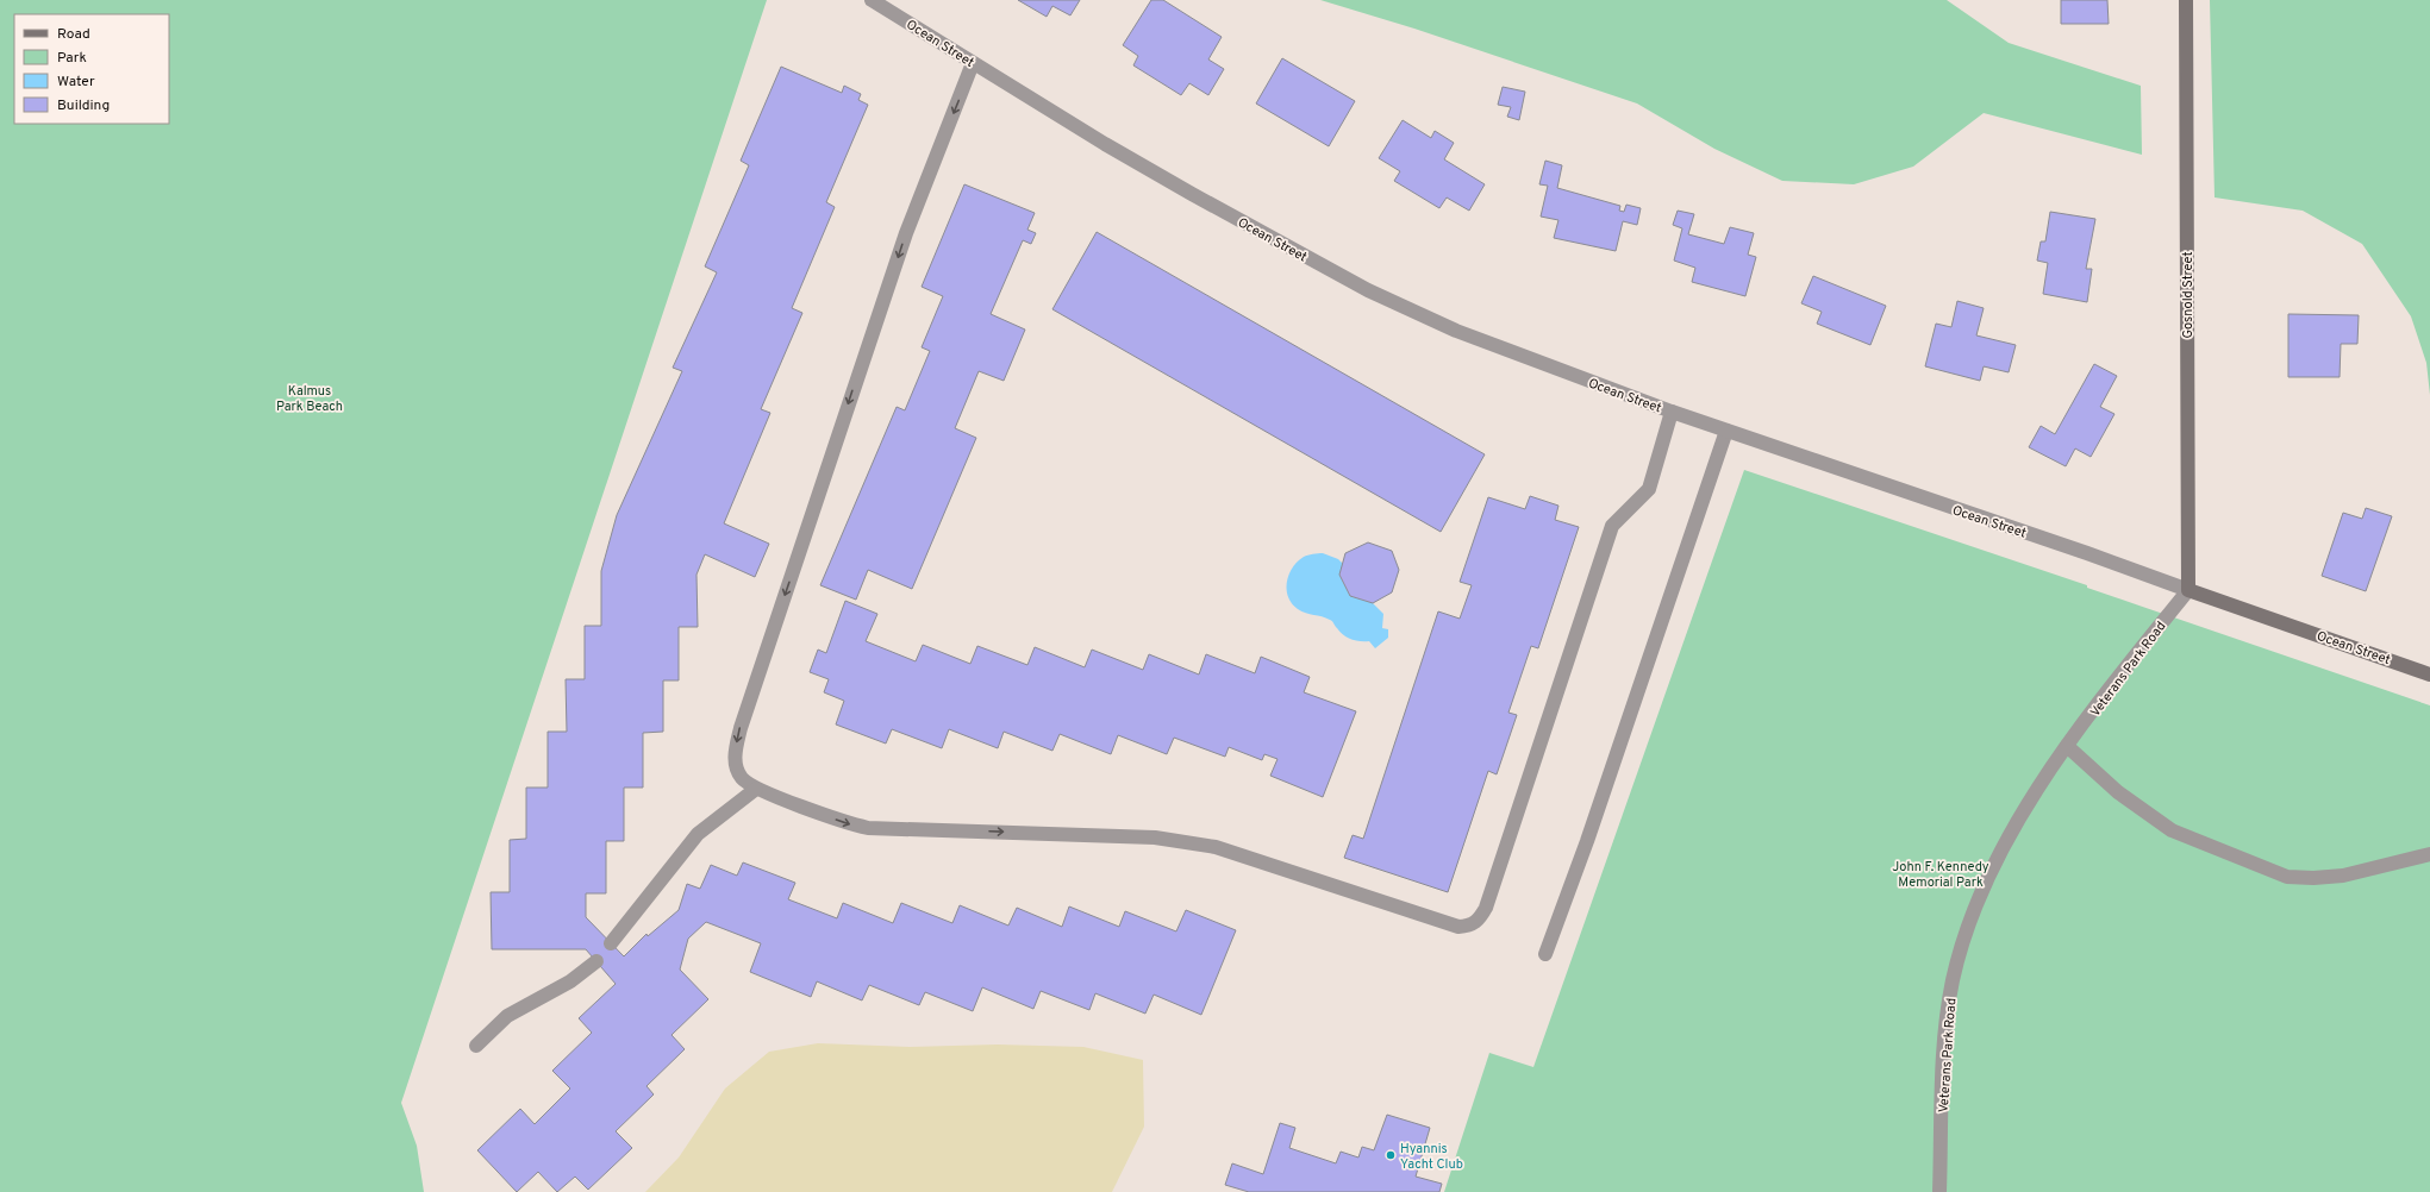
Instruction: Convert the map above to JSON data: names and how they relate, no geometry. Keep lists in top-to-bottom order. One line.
{"streets":{"main road":["Ocean Street","Gosnold Street"],"street":["Veterans Park Road"]},"crossings":[["Ocean Street","Gosnold Street"],["Ocean Street","Veterans Park Road"],["Gosnold Street","Veterans Park Road"]],"parks":["Kalmus Park Beach","John F. Kennedy Memorial Park"],"places":["Hyannis Yacht Club"],"legend":["Road","Park","Water","Building"]}
